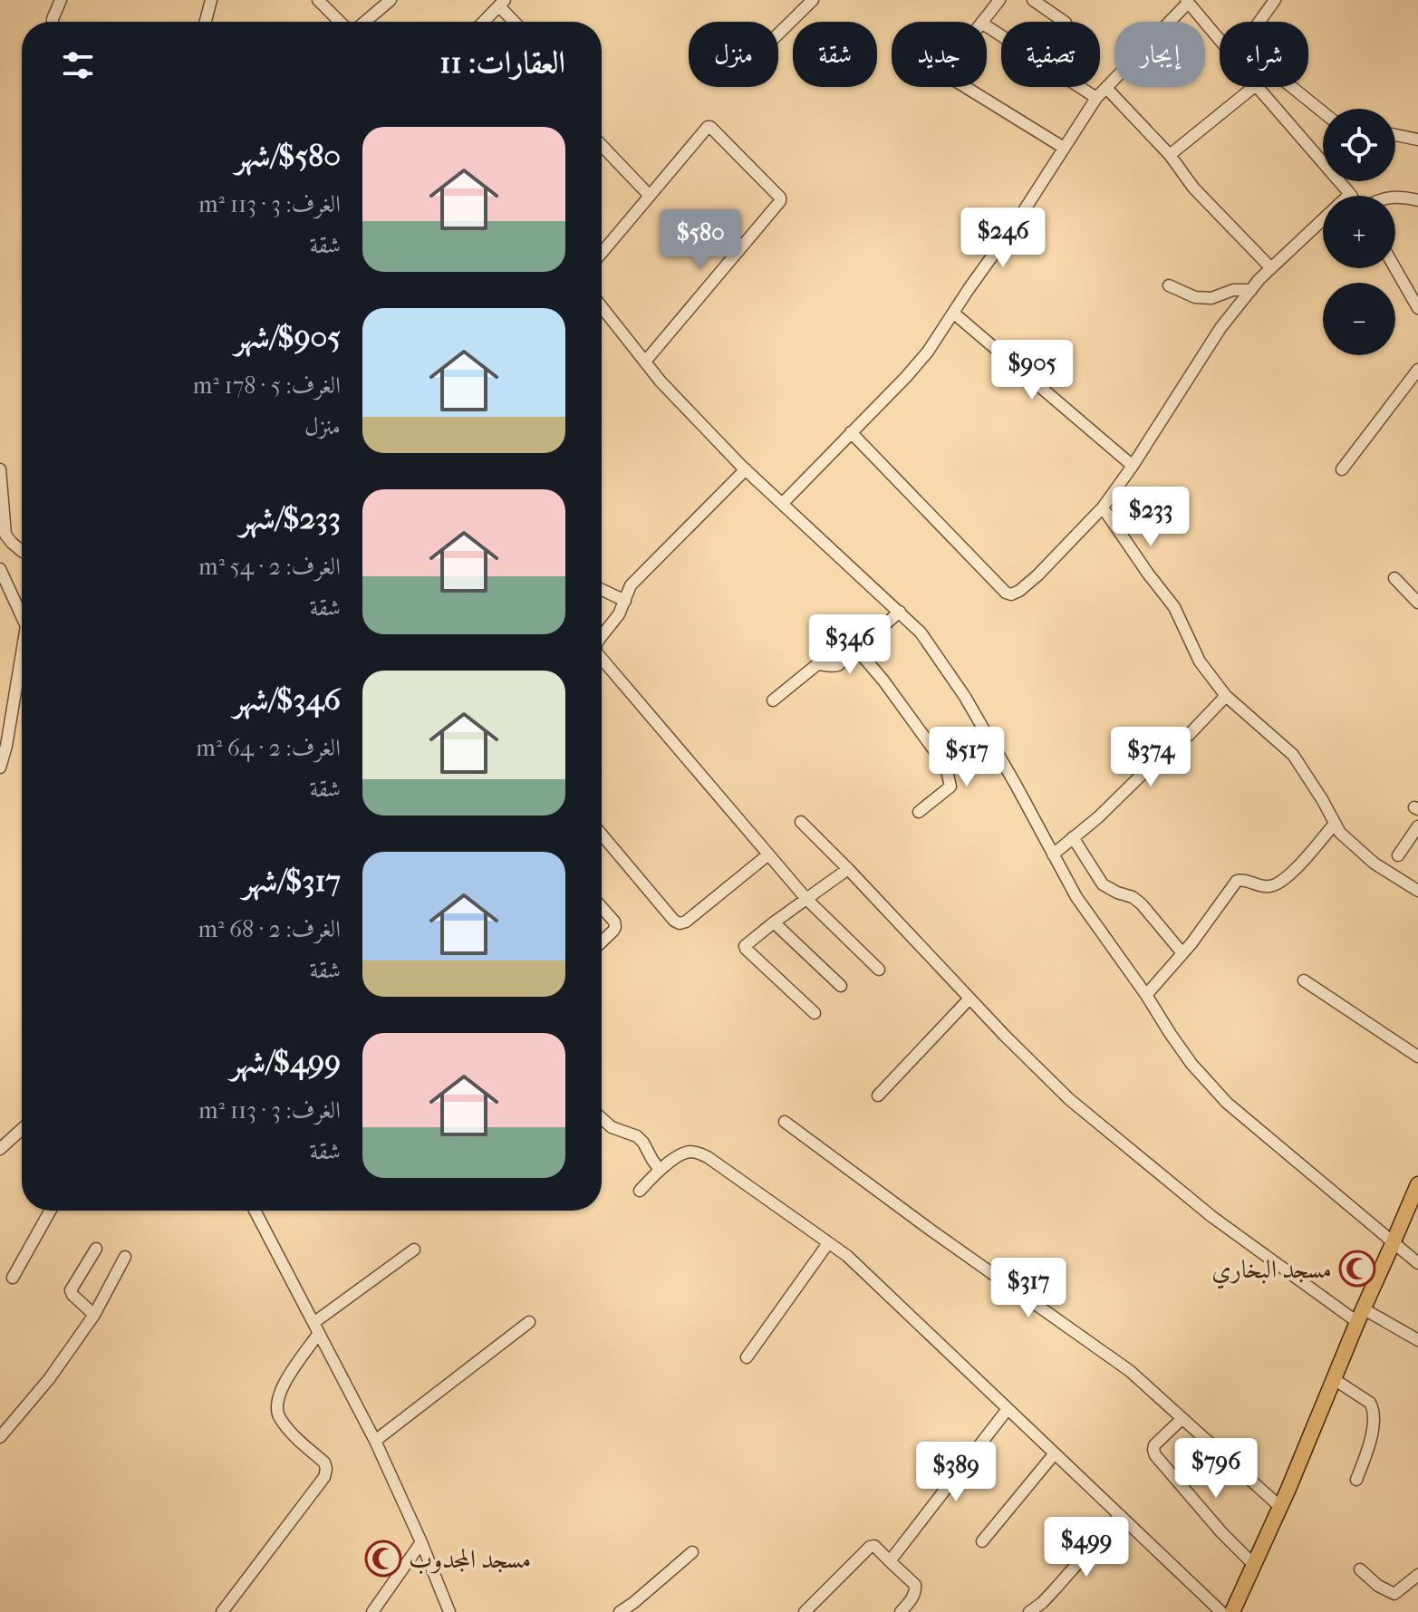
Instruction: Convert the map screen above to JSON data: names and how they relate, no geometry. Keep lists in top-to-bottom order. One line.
{"places":{"mosque":["مسجد البخاري","مسجد المجدوب"]},"page":{"chip":["شراء","إيجار","تصفية","جديد","شقة","منزل"],"heading":"العقارات: 11","map_buttons":["+","−"],"list":[{"name":"$580/شهر","note":"الغرف: 3 · 113 m² · شقة"},{"name":"$905/شهر","note":"الغرف: 5 · 178 m² · منزل"},{"name":"$233/شهر","note":"الغرف: 2 · 54 m² · شقة"},{"name":"$346/شهر","note":"الغرف: 2 · 64 m² · شقة"},{"name":"$317/شهر","note":"الغرف: 2 · 68 m² · شقة"},{"name":"$499/شهر","note":"الغرف: 3 · 113 m² · شقة"}],"price":["$246","$580","$905","$233","$346","$517","$374","$317","$796","$389","$499"]}}
